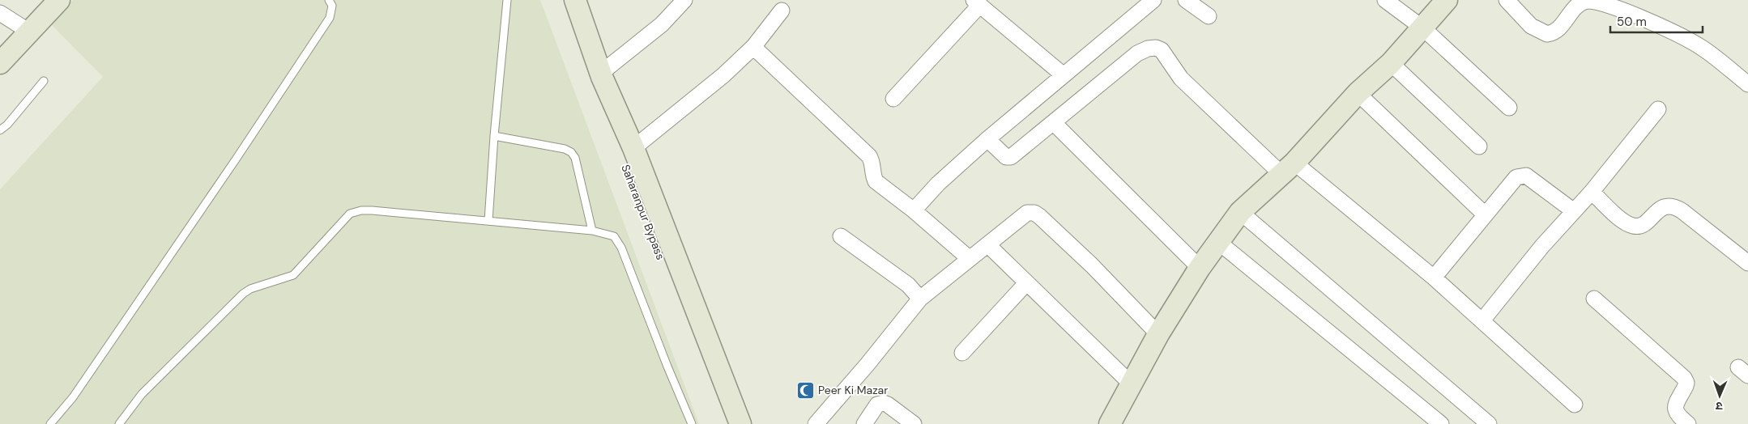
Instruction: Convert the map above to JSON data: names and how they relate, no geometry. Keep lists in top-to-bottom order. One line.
{"streets":{"main road":["Saharanpur Bypass"]},"places":{"mosque":["Peer Ki Mazar"]},"scale_bar":"50 m","north":"bottom"}
